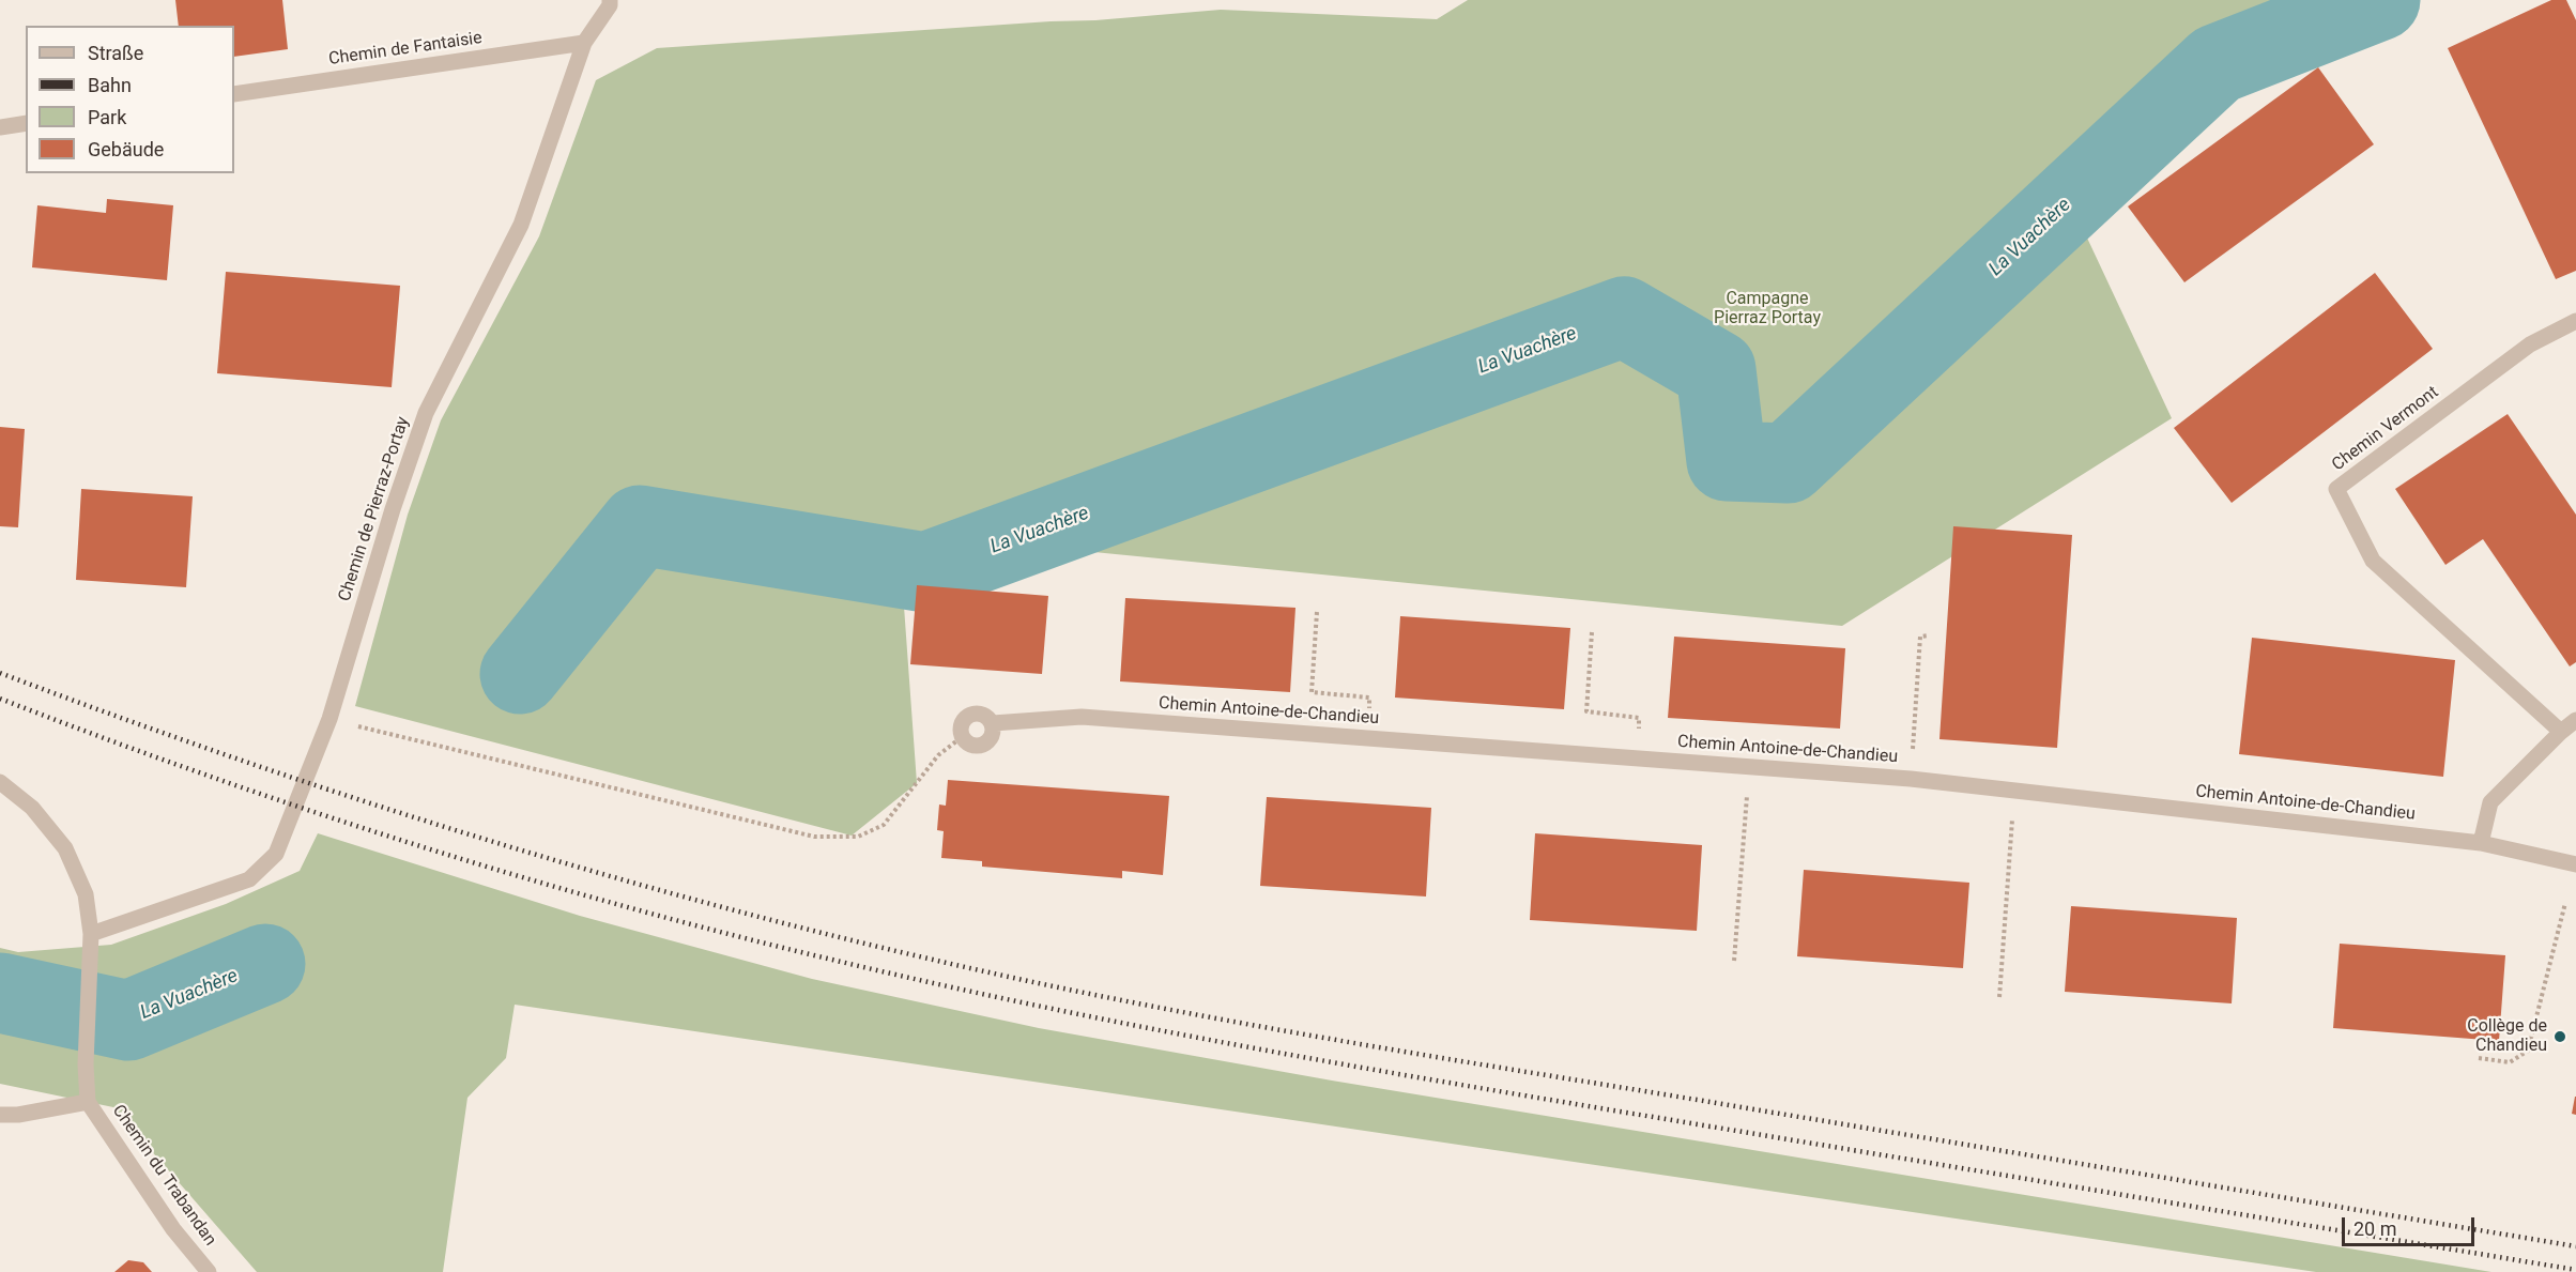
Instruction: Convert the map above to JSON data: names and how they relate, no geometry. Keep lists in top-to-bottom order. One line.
{"streets":{"street":["Chemin de Fantaisie","Chemin Vermont","Chemin de Pierraz-Portay","Chemin Antoine-de-Chandieu","Chemin du Trabandan"]},"crossings":[["Chemin de Fantaisie","Chemin de Pierraz-Portay"],["Chemin de Pierraz-Portay","Chemin du Trabandan"]],"water":["La Vuachère"],"parks":["Campagne Pierraz Portay"],"places":["Collège de Chandieu"],"legend":["Straße","Bahn","Park","Gebäude"],"scale_bar":"20 m"}
